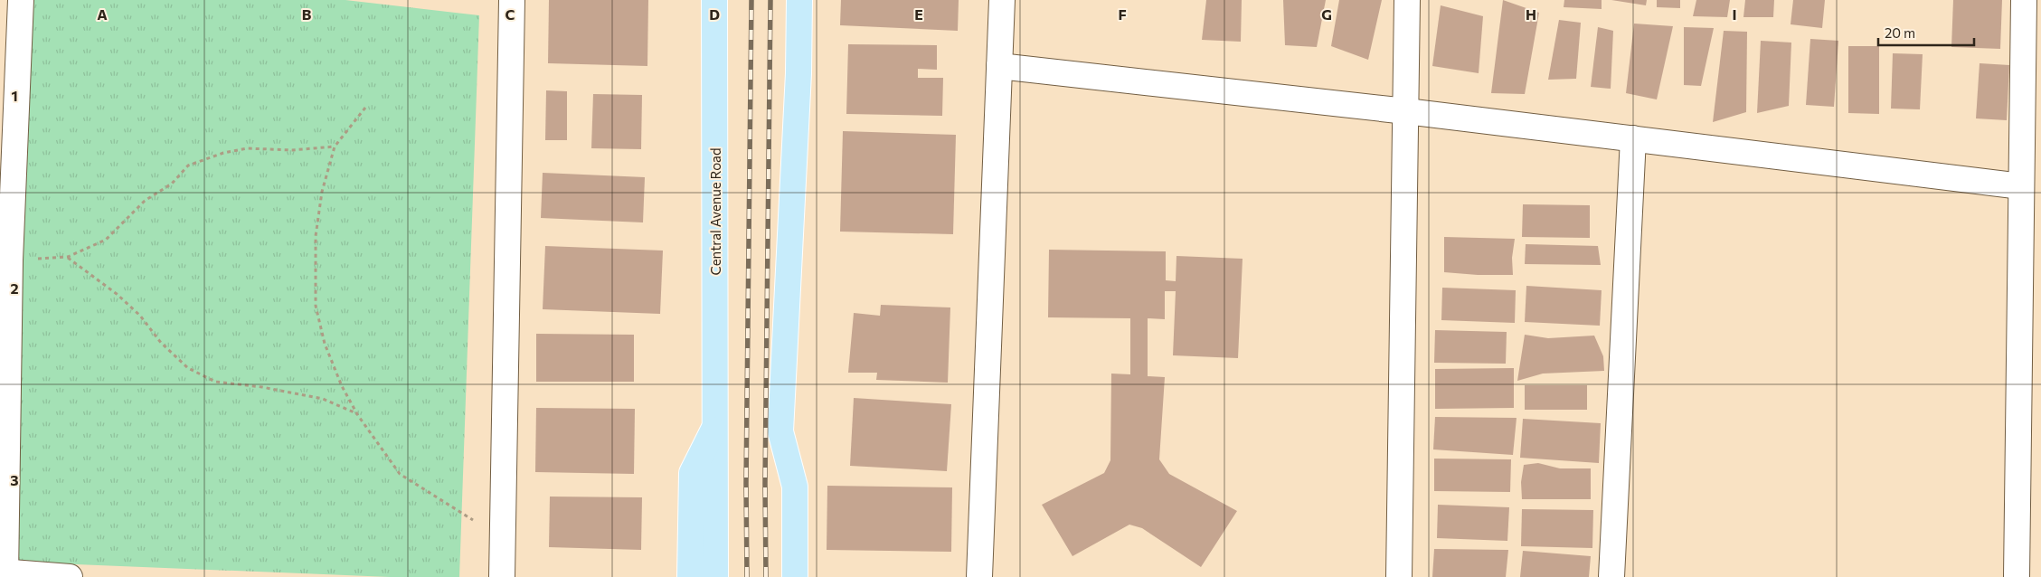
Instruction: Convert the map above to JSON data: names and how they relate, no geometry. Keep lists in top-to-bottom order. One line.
{"streets":{"main road":["Central Avenue Road"]},"scale_bar":"20 m","grid":{"columns":["A","B","C","D","E","F","G","H","I"],"rows":["1","2","3"]}}
